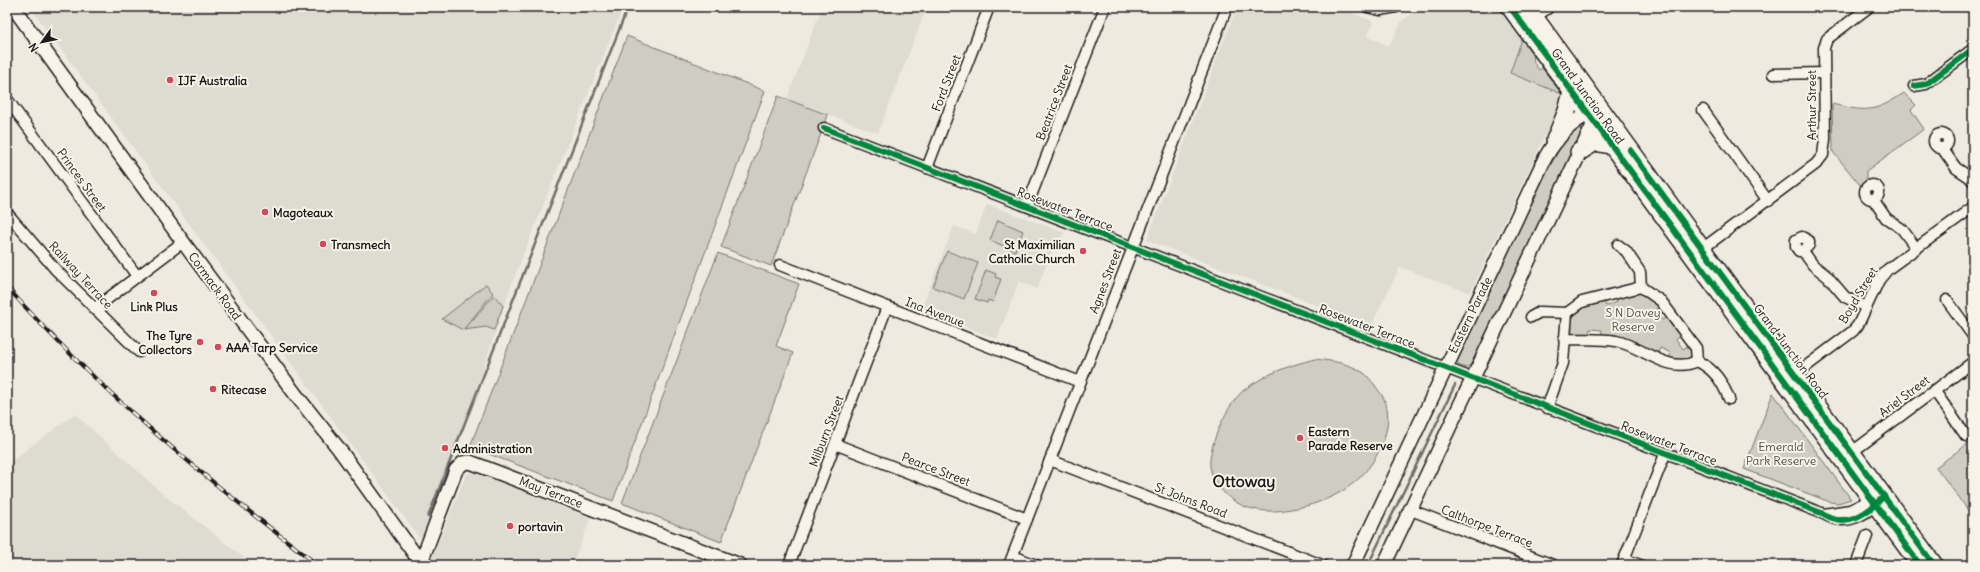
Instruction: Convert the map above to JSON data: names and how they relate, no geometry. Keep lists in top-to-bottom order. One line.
{"streets":{"highway":["Grand Junction Road"],"street":["Ford Street","Beatrice Street","Arthur Street","Princes Street","Rosewater Terrace","Railway Terrace","Agnes Street","Cormack Road","Boyd Street","Ina Avenue","Eastern Parade","Ariel Street","Milburn Street","Pearce Street","May Terrace","St Johns Road","Calthorpe Terrace"]},"crossings":[["Ford Street","Rosewater Terrace"],["Grand Junction Road","Arthur Street"],["Grand Junction Road","Rosewater Terrace"],["Grand Junction Road","Boyd Street"],["Grand Junction Road","Eastern Parade"],["Grand Junction Road","Ariel Street"],["Beatrice Street","Rosewater Terrace"],["Rosewater Terrace","Agnes Street"],["Rosewater Terrace","Eastern Parade"],["Agnes Street","Ina Avenue"],["Agnes Street","Pearce Street"],["Agnes Street","St Johns Road"],["Cormack Road","May Terrace"],["Ina Avenue","Milburn Street"],["Milburn Street","Pearce Street"]],"districts":["Ottoway"],"parks":["S N Davey Reserve","Emerald Park Reserve"],"places":["IJF Australia","Magoteaux","Transmech","St Maximilian Catholic Church","Link Plus","The Tyre Collectors","AAA Tarp Service","Ritecase","Eastern Parade Reserve","Administration","portavin"],"north":"bottom left"}
